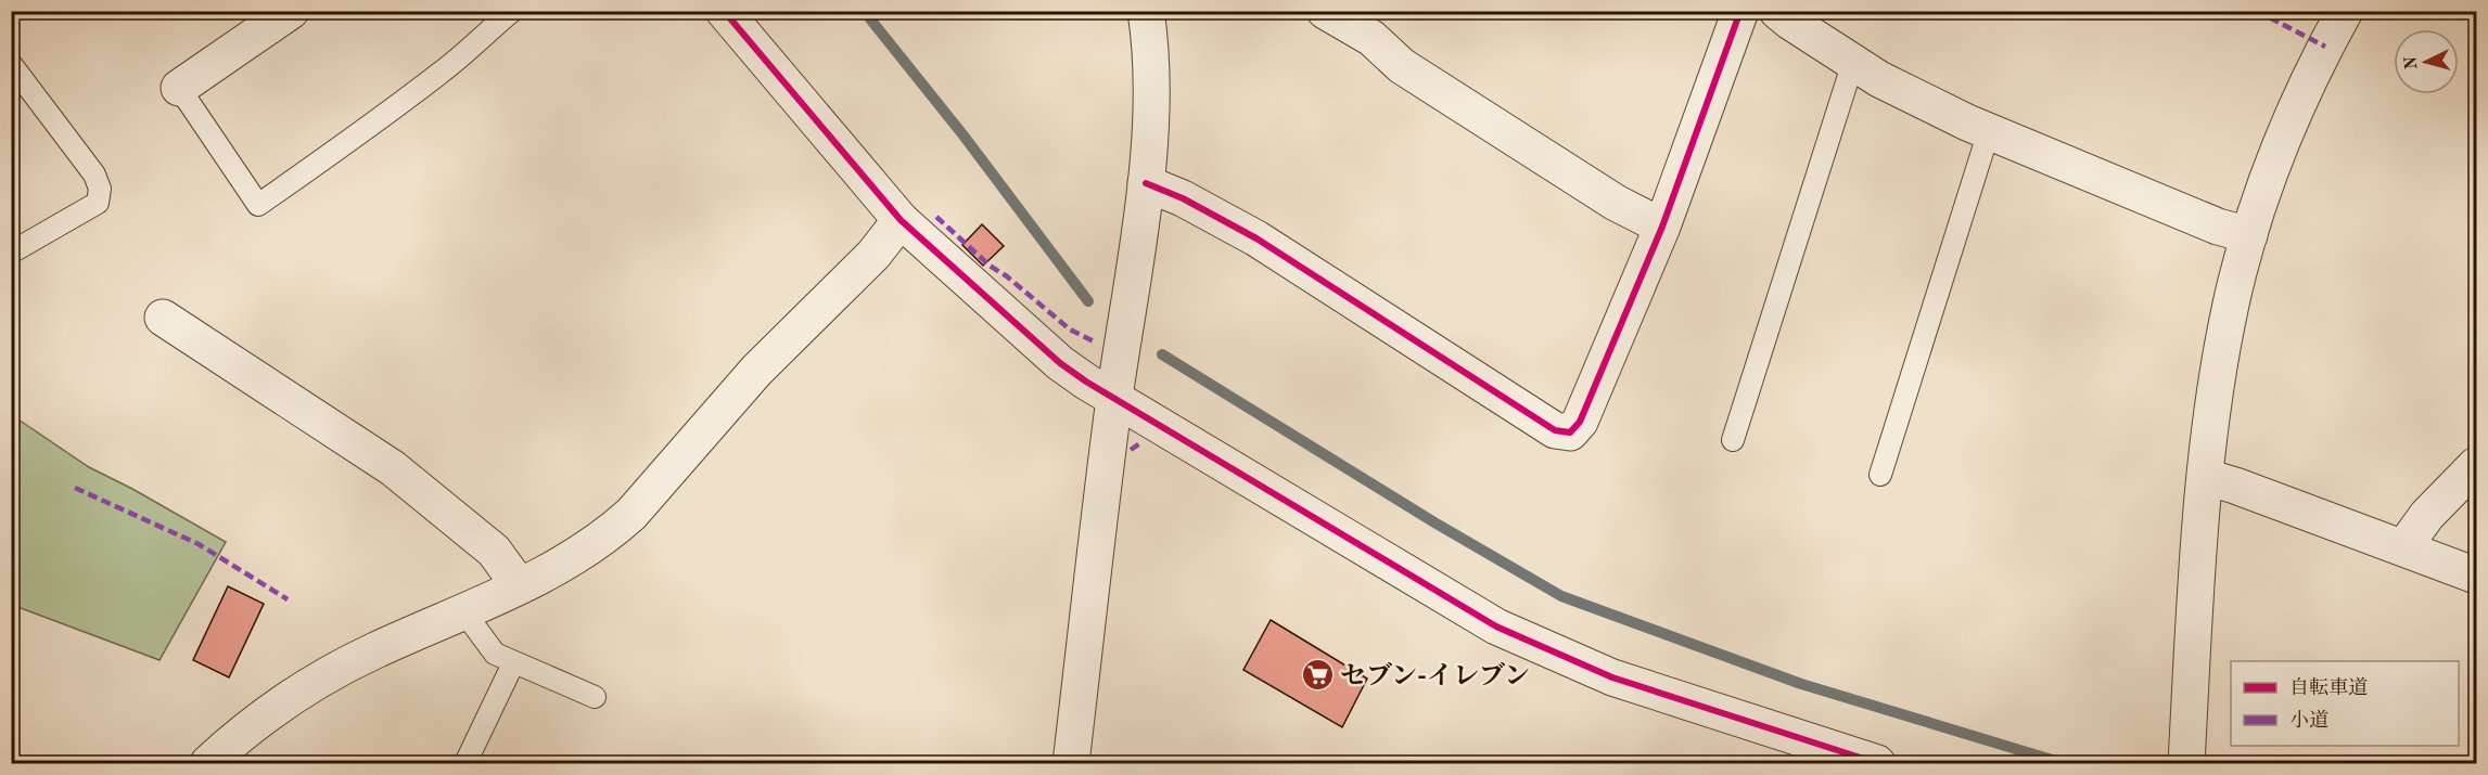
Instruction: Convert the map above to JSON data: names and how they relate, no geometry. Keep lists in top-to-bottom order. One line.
{"places":{"supermarket":["セブン-イレブン"]},"legend":["自転車道","小道"],"north":"left"}
